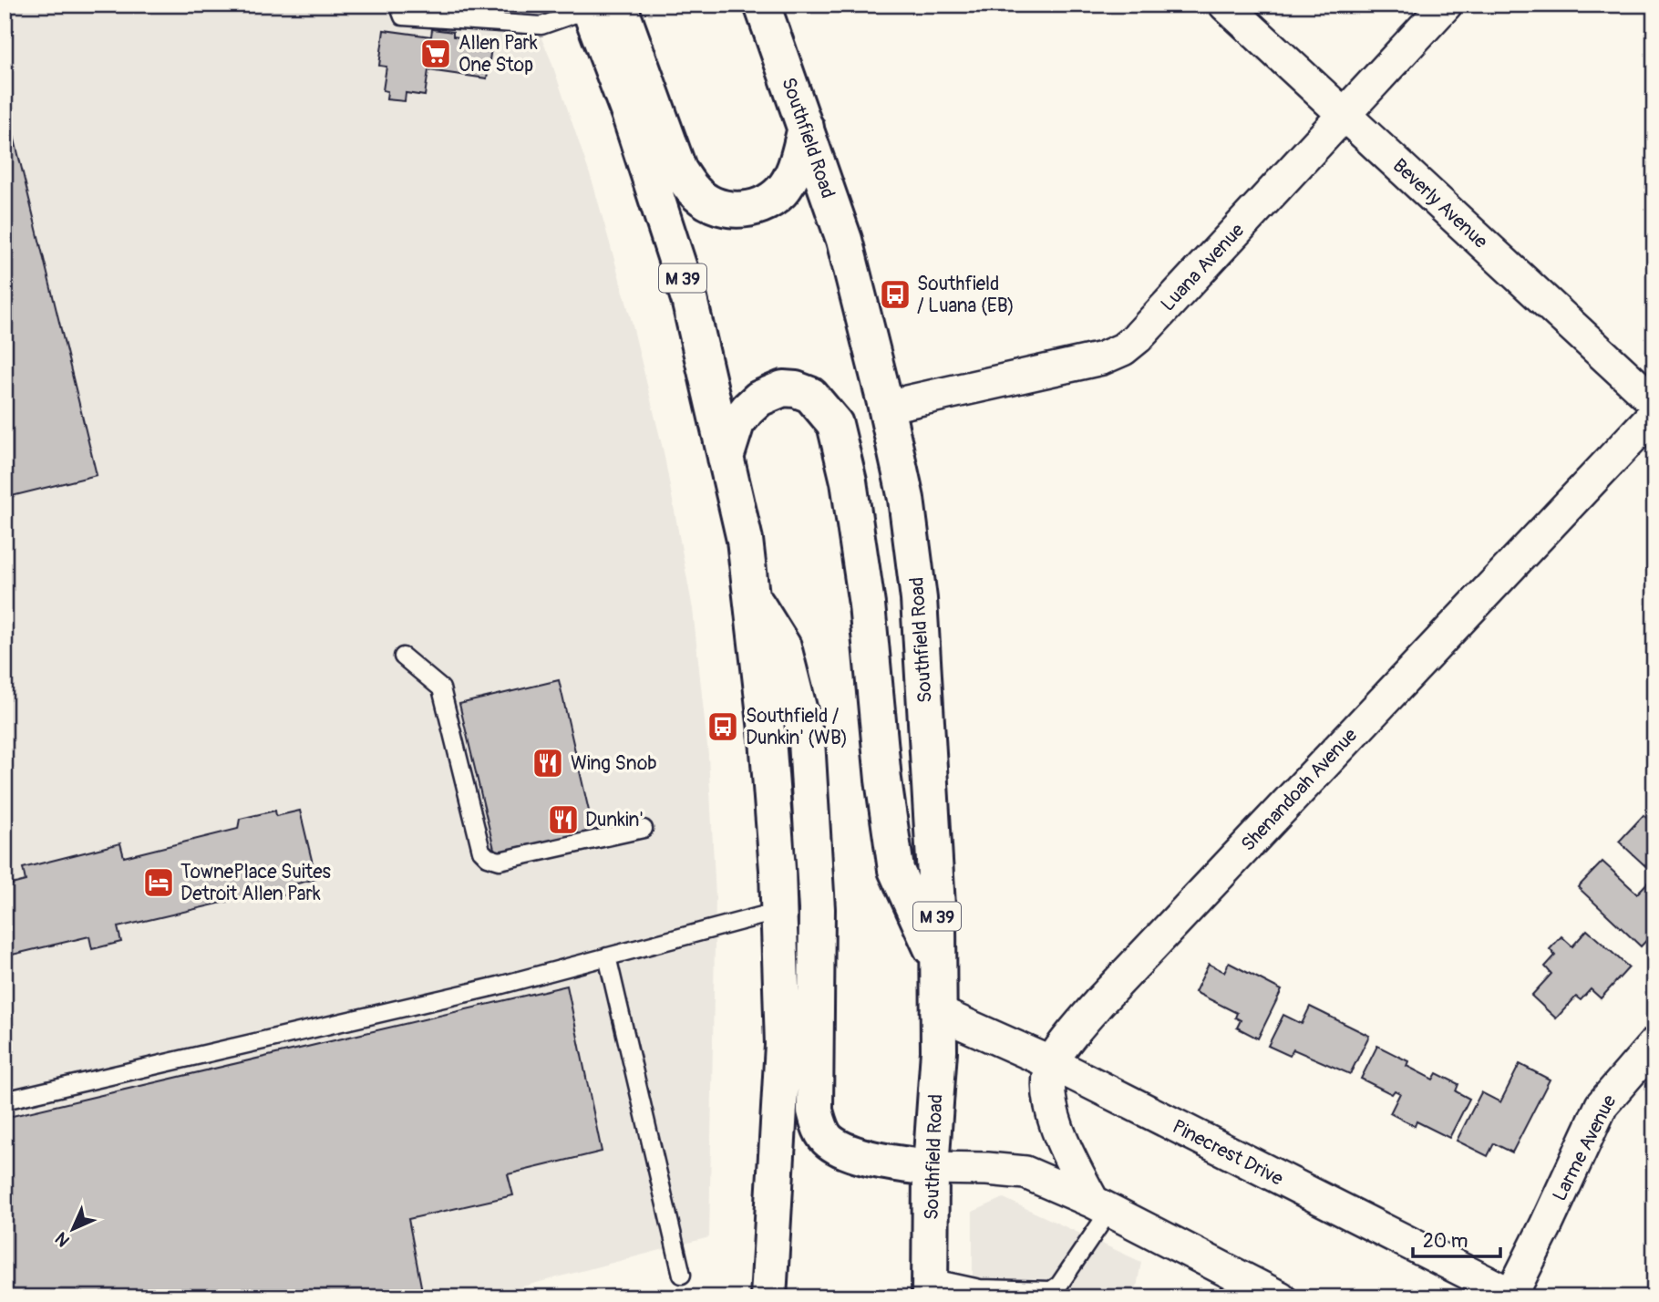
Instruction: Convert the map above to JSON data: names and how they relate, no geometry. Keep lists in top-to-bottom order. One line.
{"streets":{"highway":["Southfield Road","M 39"],"street":["Beverly Avenue","Luana Avenue","Shenandoah Avenue","Larme Avenue","Pinecrest Drive"]},"crossings":[["Southfield Road","Luana Avenue"],["Southfield Road","Pinecrest Drive"],["Beverly Avenue","Luana Avenue"],["Shenandoah Avenue","Pinecrest Drive"],["Larme Avenue","Pinecrest Drive"]],"places":{"supermarket":["Allen Park One Stop"],"bus stop":["Southfield / Luana (EB)","Southfield / Dunkin' (WB)"],"restaurant":["Wing Snob","Dunkin'"],"hotel":["TownePlace Suites Detroit Allen Park"]},"scale_bar":"20 m","north":"bottom left"}
